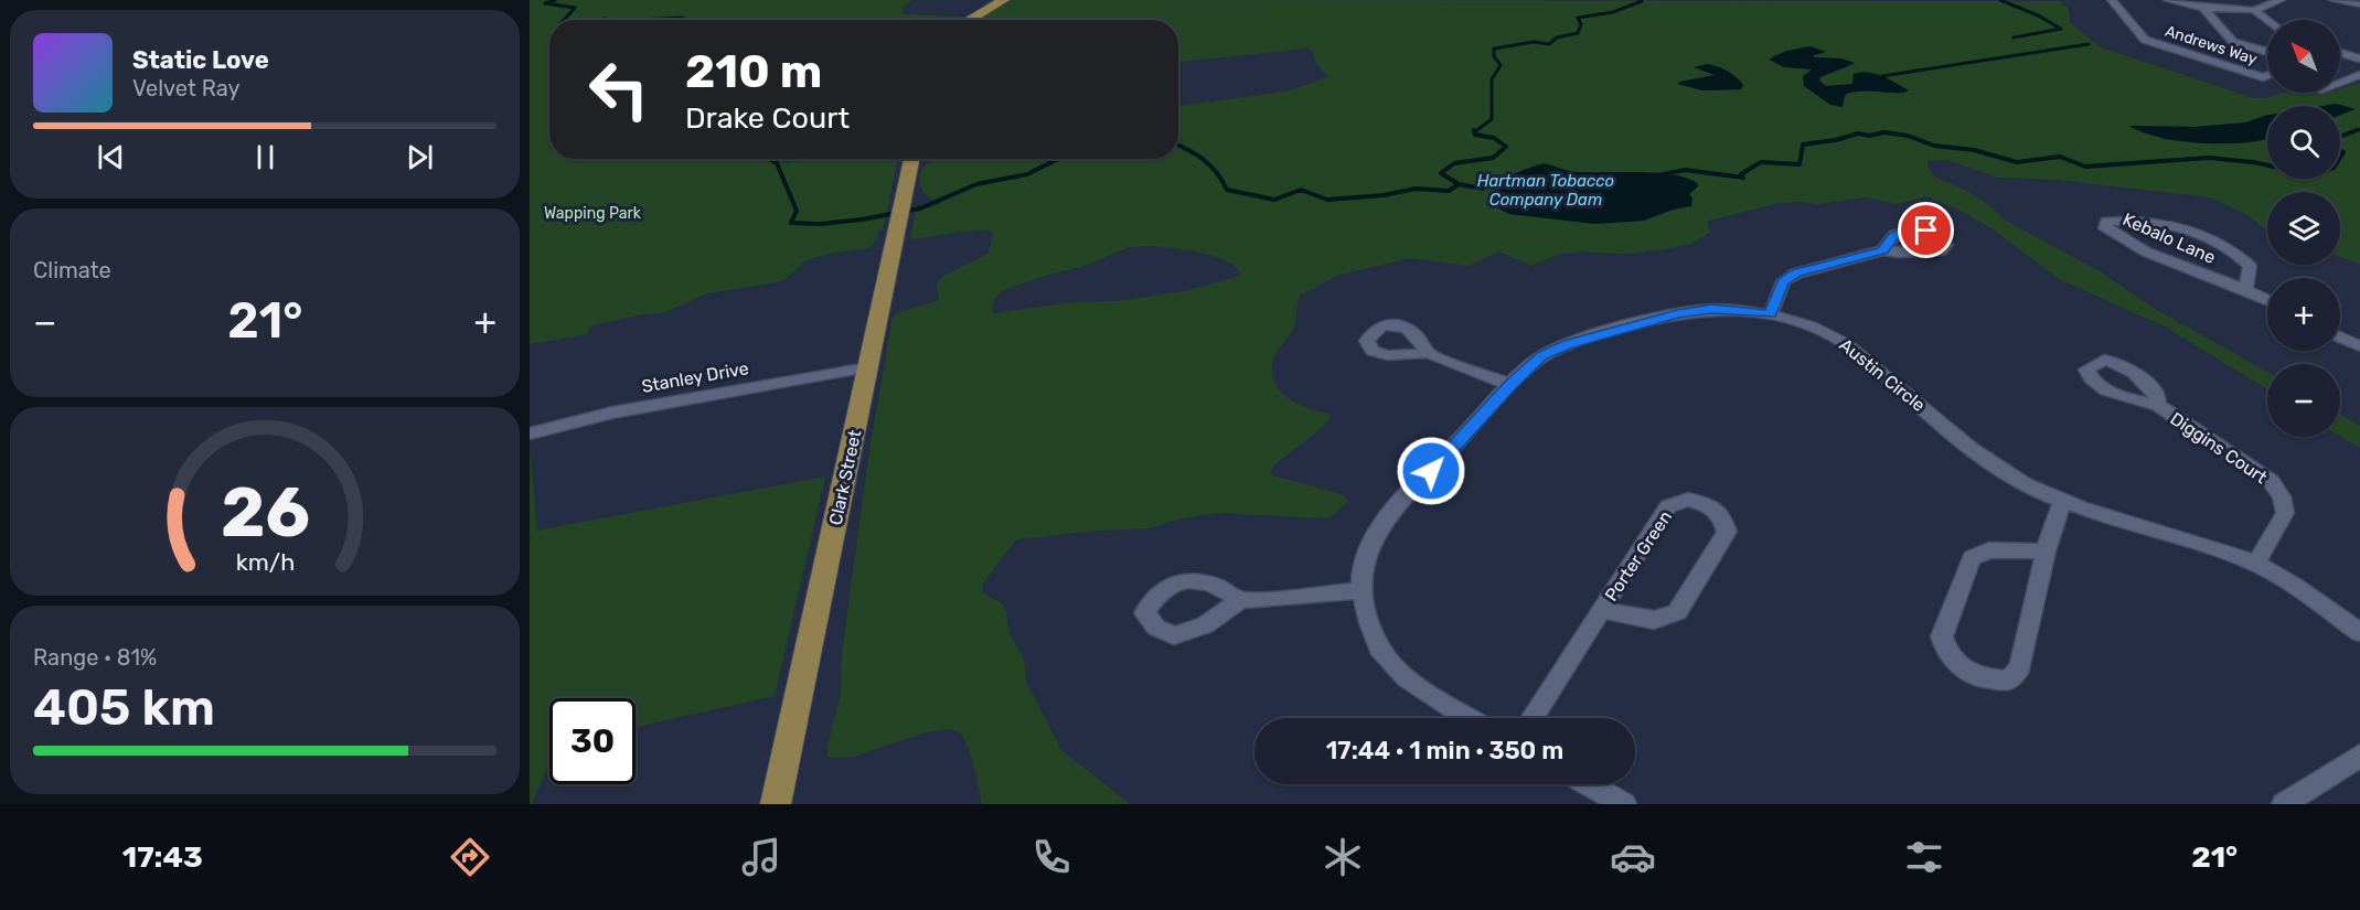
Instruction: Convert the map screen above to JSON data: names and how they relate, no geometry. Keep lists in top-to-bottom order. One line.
{"streets":{"main road":["Clark Street"],"street":["Andrews Way","Kebalo Lane","Austin Circle","Stanley Drive","Diggins Court","Porter Green"]},"crossings":[["Austin Circle","Diggins Court"],["Stanley Drive","Clark Street"]],"water":["Hartman Tobacco Company Dam"],"parks":["Wapping Park"],"north":"top left","page":{"map_buttons":["+","−"],"turn":["210 m","Drake Court"],"song":["Static Love","Velvet Ray"],"tile":["Climate",["Range · 81%","405 km"]],"heat":["−","21°","+"],"limit":"30","trip":"17:44 · 1 min · 350 m","tabs":["17:43","21°"],"gauge":["26","km/h"]}}
